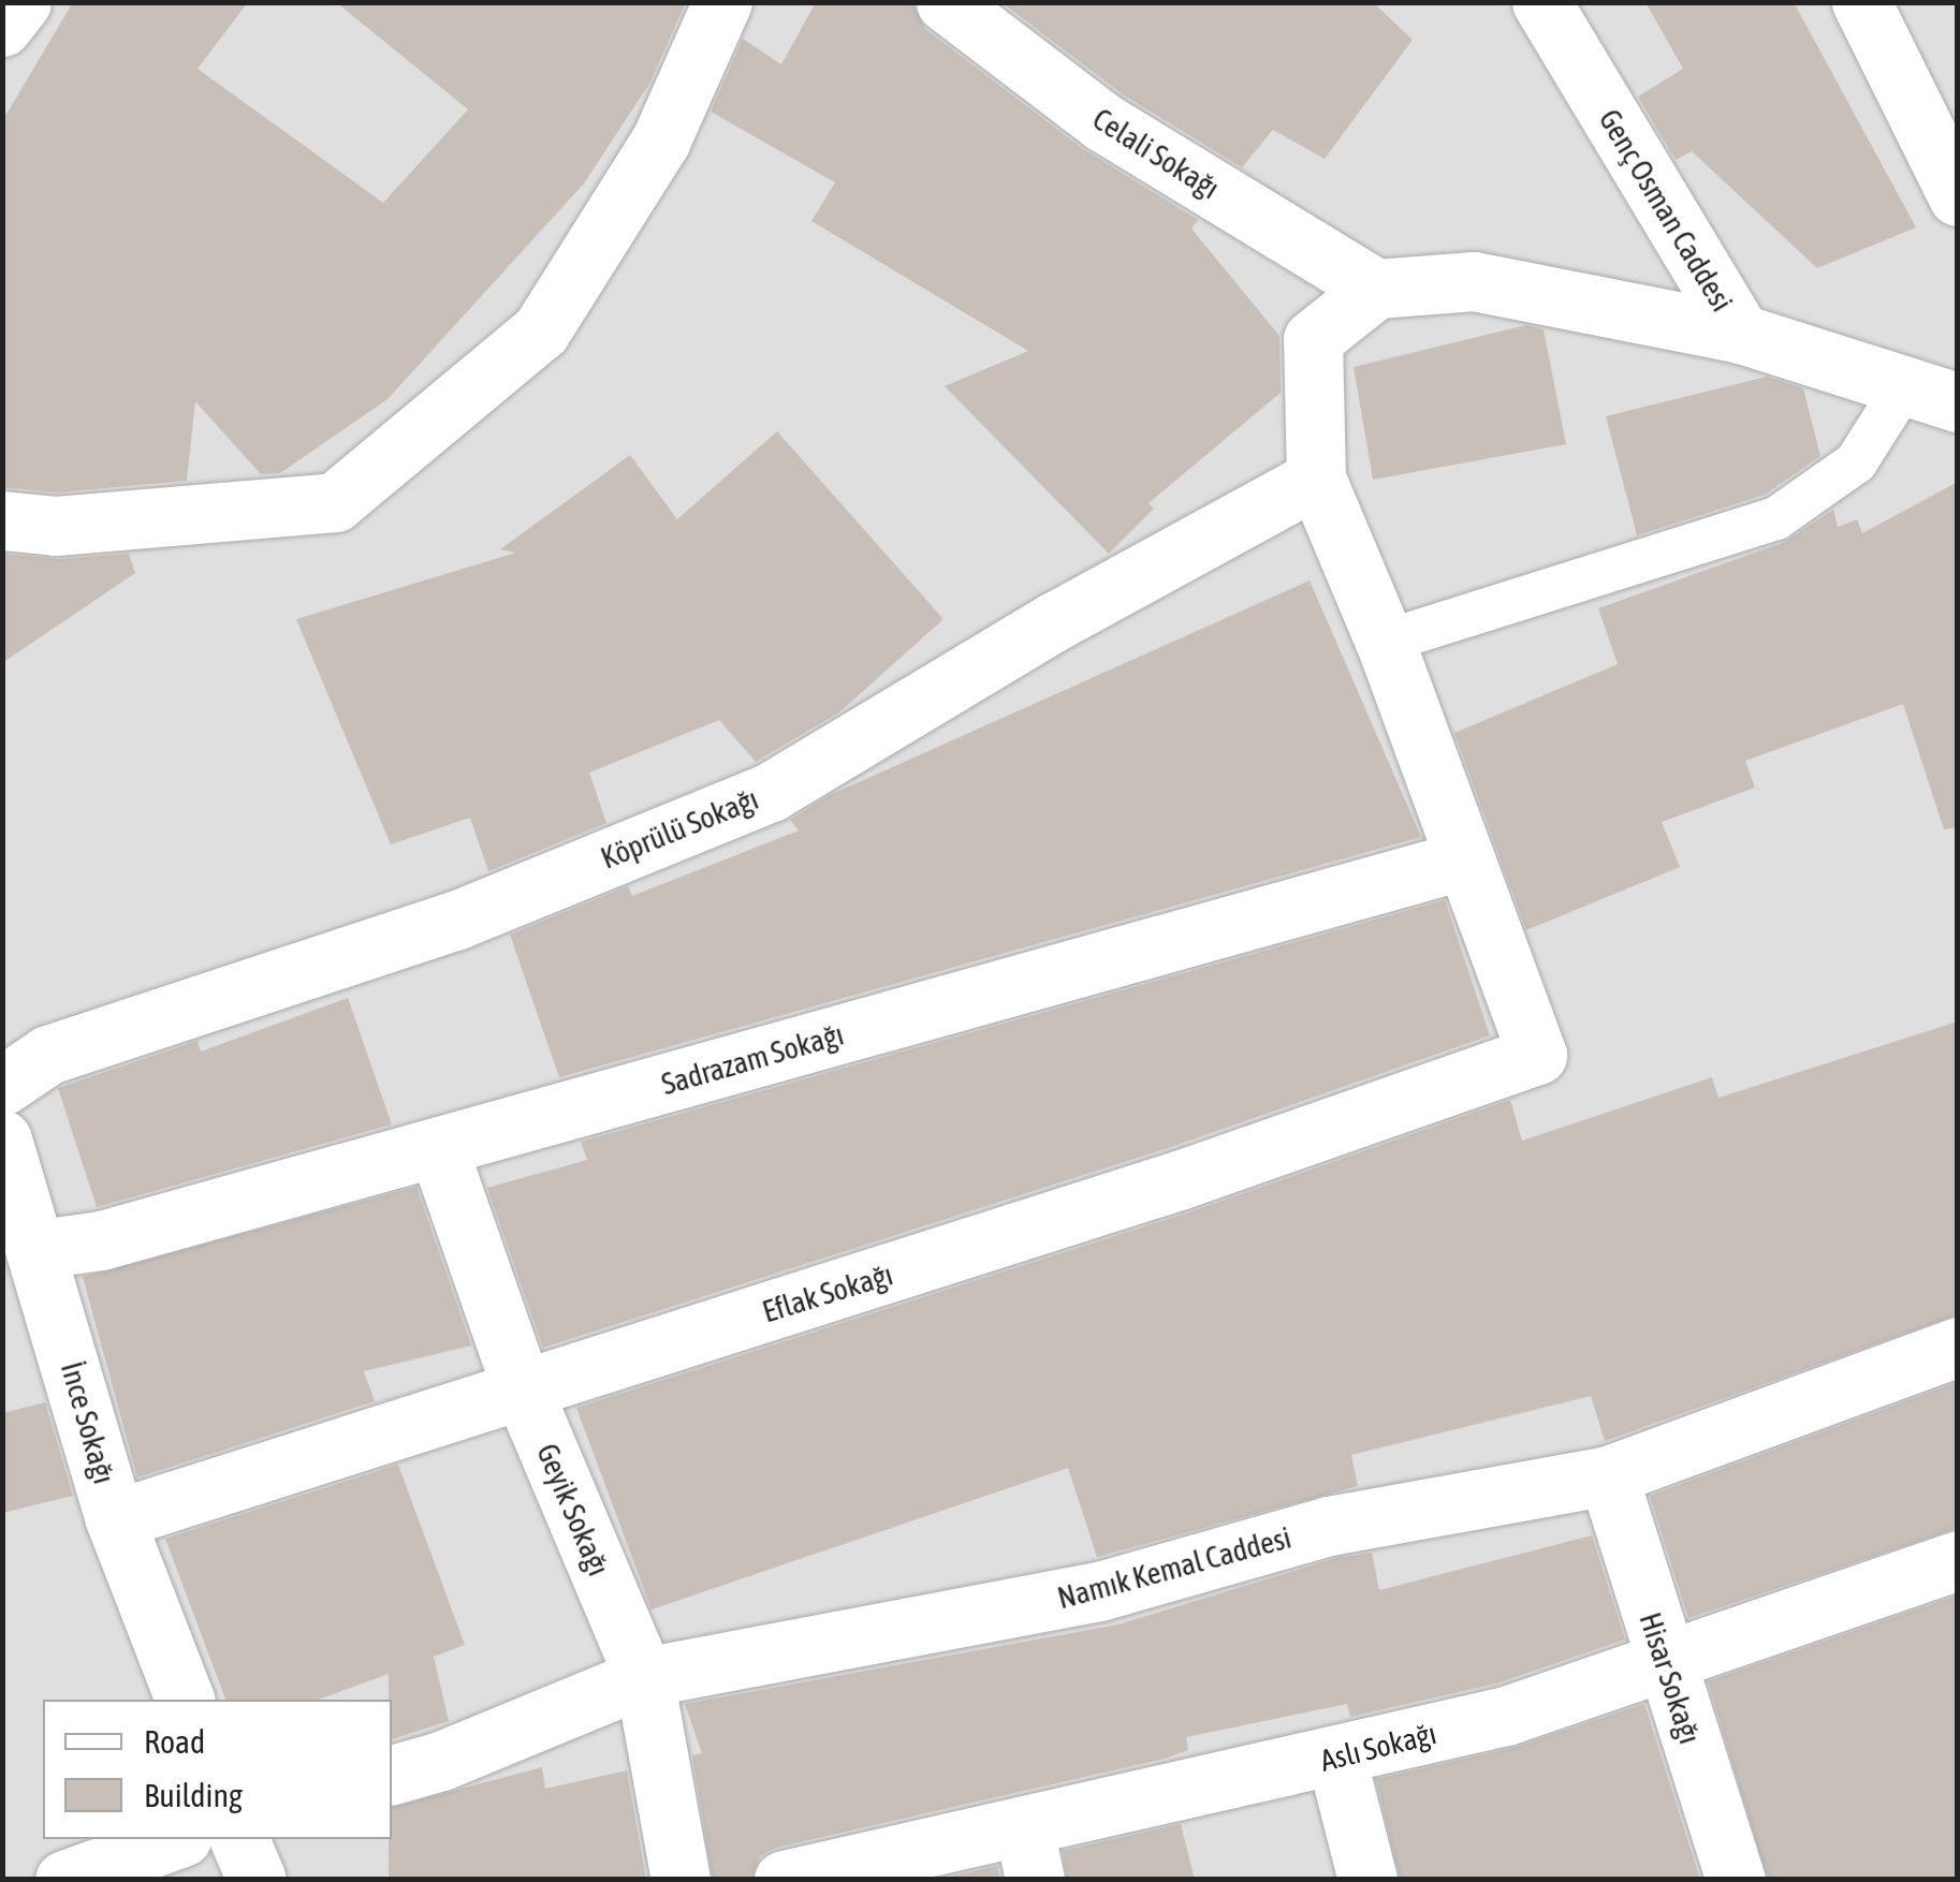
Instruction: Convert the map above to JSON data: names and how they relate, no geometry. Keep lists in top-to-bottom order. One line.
{"streets":{"street":["Celali Sokağı","Genç Osman Caddesi","Köprülü Sokağı","Sadrazam Sokağı","Eflak Sokağı","İnce Sokağı","Geyik Sokağı","Namık Kemal Caddesi","Hisar Sokağı","Aslı Sokağı"]},"crossings":[["Sadrazam Sokağı","Eflak Sokağı"],["Sadrazam Sokağı","İnce Sokağı"],["Sadrazam Sokağı","Geyik Sokağı"],["Eflak Sokağı","İnce Sokağı"],["Eflak Sokağı","Geyik Sokağı"],["Geyik Sokağı","Namık Kemal Caddesi"],["Namık Kemal Caddesi","Hisar Sokağı"],["Hisar Sokağı","Aslı Sokağı"]],"legend":["Road","Building"]}
